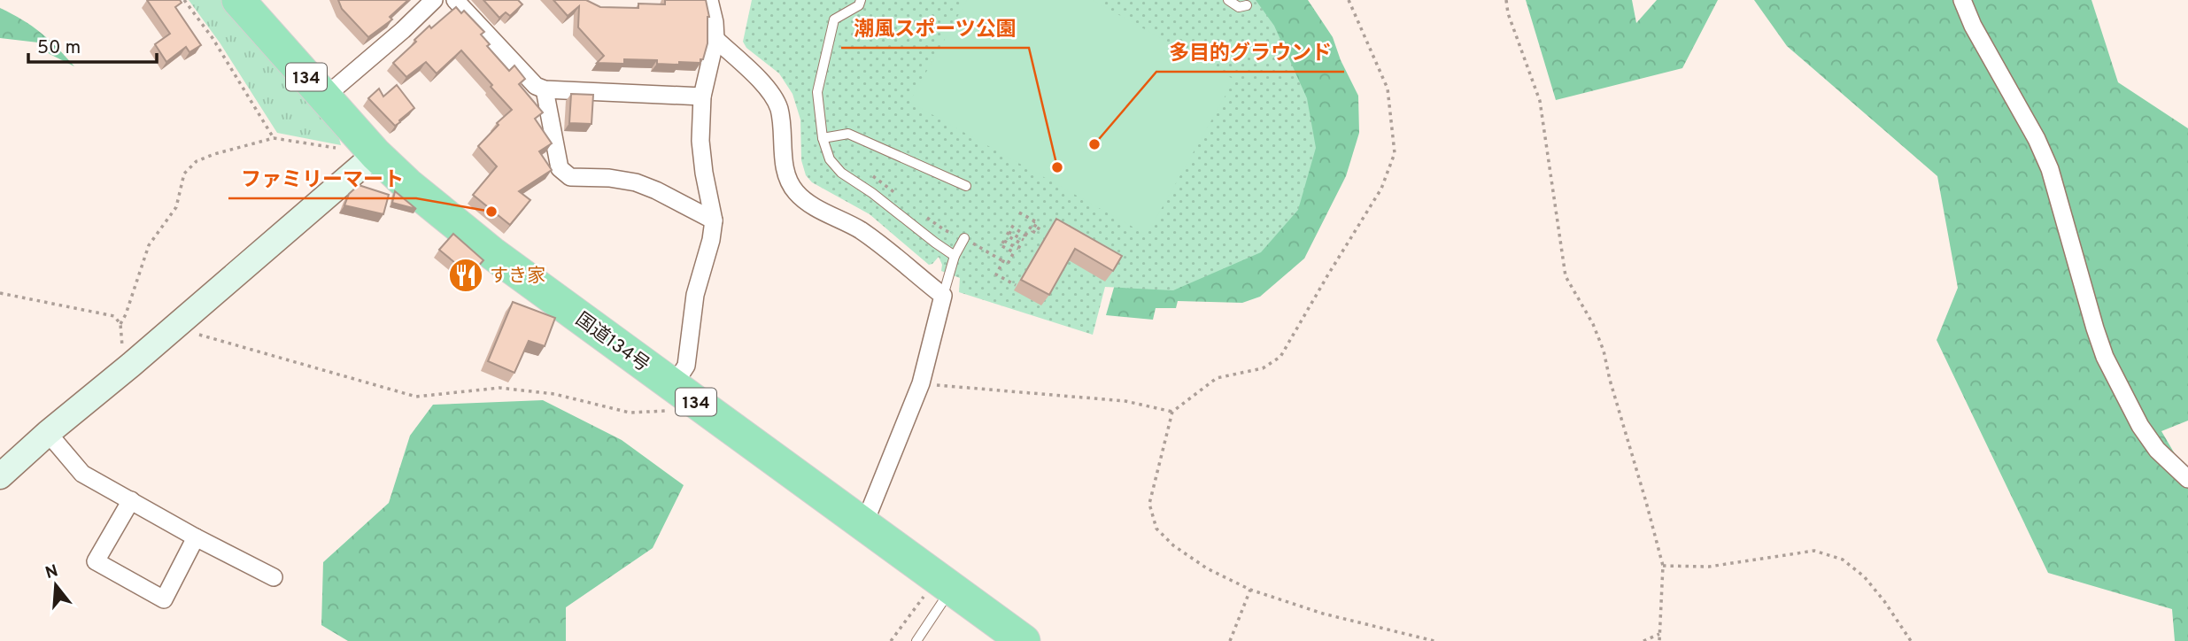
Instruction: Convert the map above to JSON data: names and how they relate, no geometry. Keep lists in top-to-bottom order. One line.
{"streets":{"highway":["134","国道134号"]},"places":{"other":["多目的グラウンド","潮風スポーツ公園","ファミリーマート"],"restaurant":["すき家"]},"scale_bar":"50 m","north":"top"}
